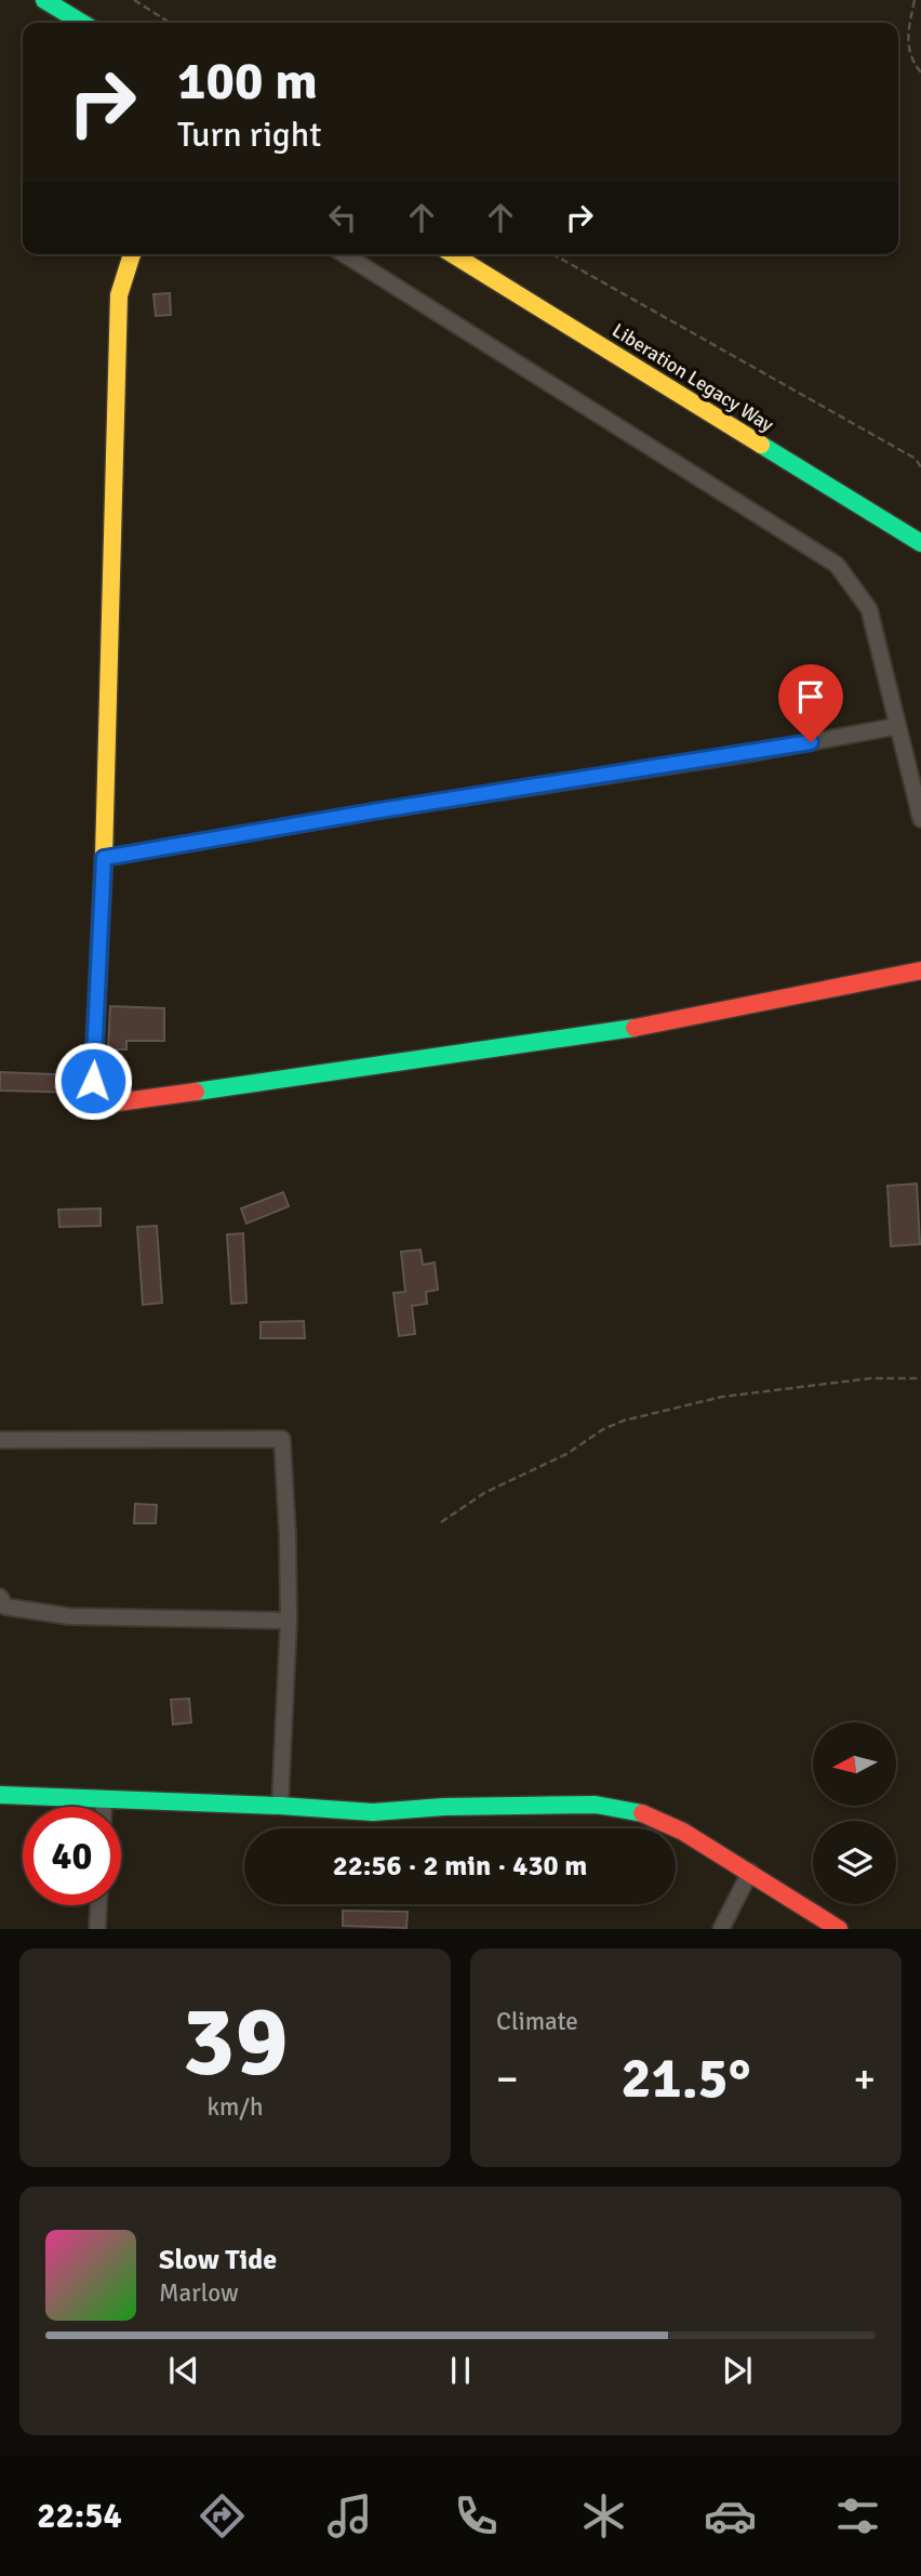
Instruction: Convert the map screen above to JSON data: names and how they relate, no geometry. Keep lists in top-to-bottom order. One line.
{"streets":{"street":["Liberation Legacy Way"]},"north":"left","page":{"turn":["100 m","Turn right"],"limit":"40","trip":"22:56 · 2 min · 430 m","tile":[["39","km/h"],"Climate"],"heat":["−","21.5°","+"],"song":["Slow Tide","Marlow"],"tabs":"22:54"}}
